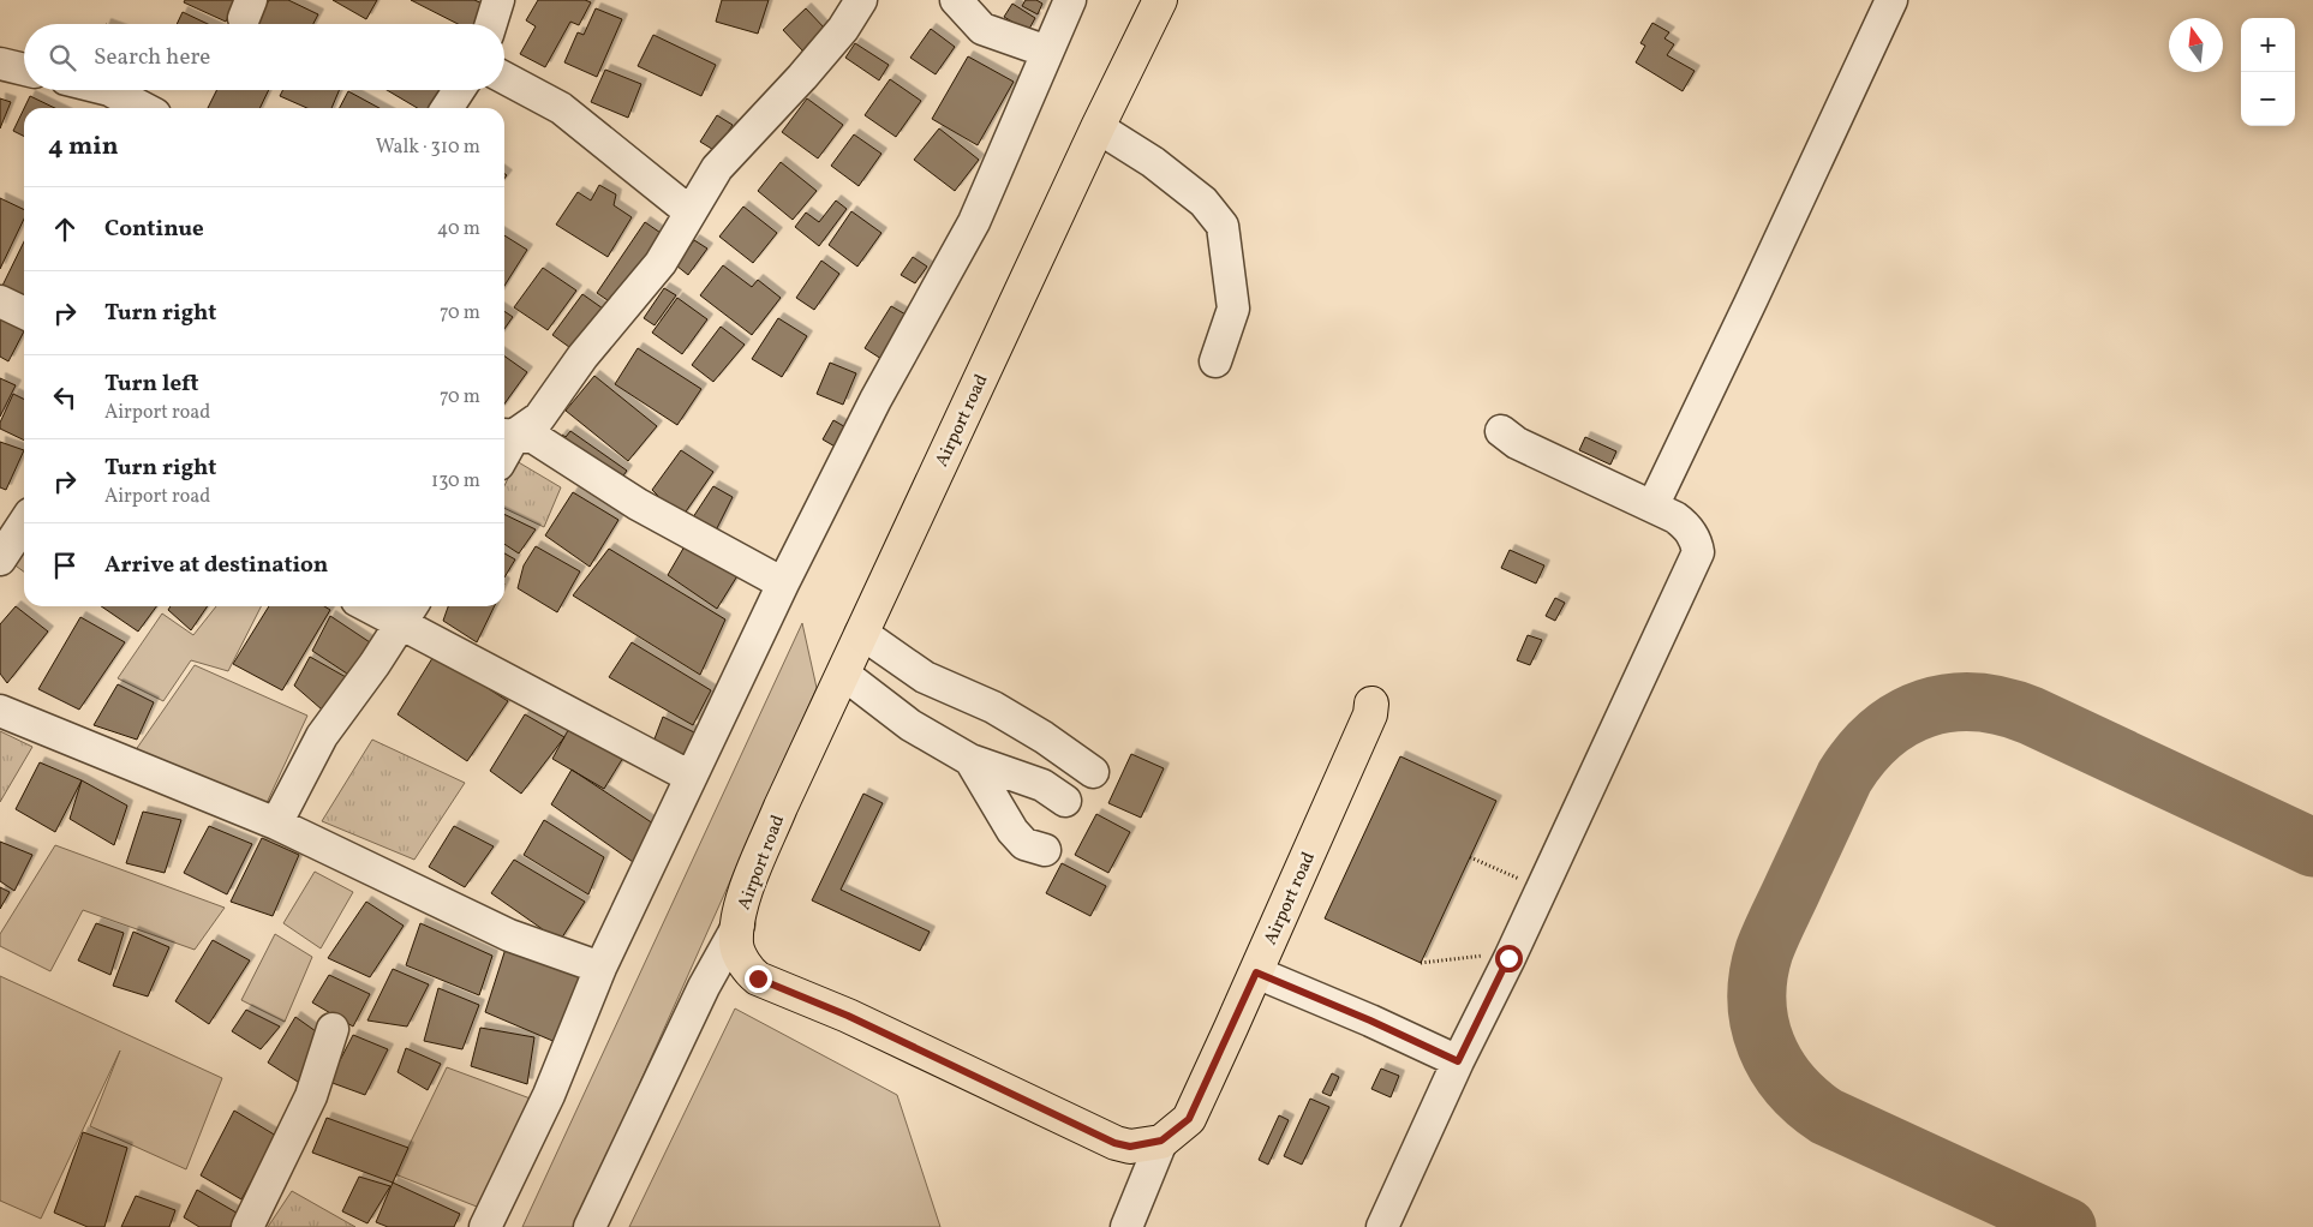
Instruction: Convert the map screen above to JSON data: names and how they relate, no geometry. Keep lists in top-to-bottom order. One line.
{"streets":{"main road":["Airport road"]},"north":"top","page":{"map_buttons":["+","−"],"search":"Search here","heading":["4 min","Walk · 310 m"],"list":[["Continue","40 m"],["Turn right","70 m"],["Turn left","Airport road","70 m"],["Turn right","Airport road","130 m"],"Arrive at destination"]}}
